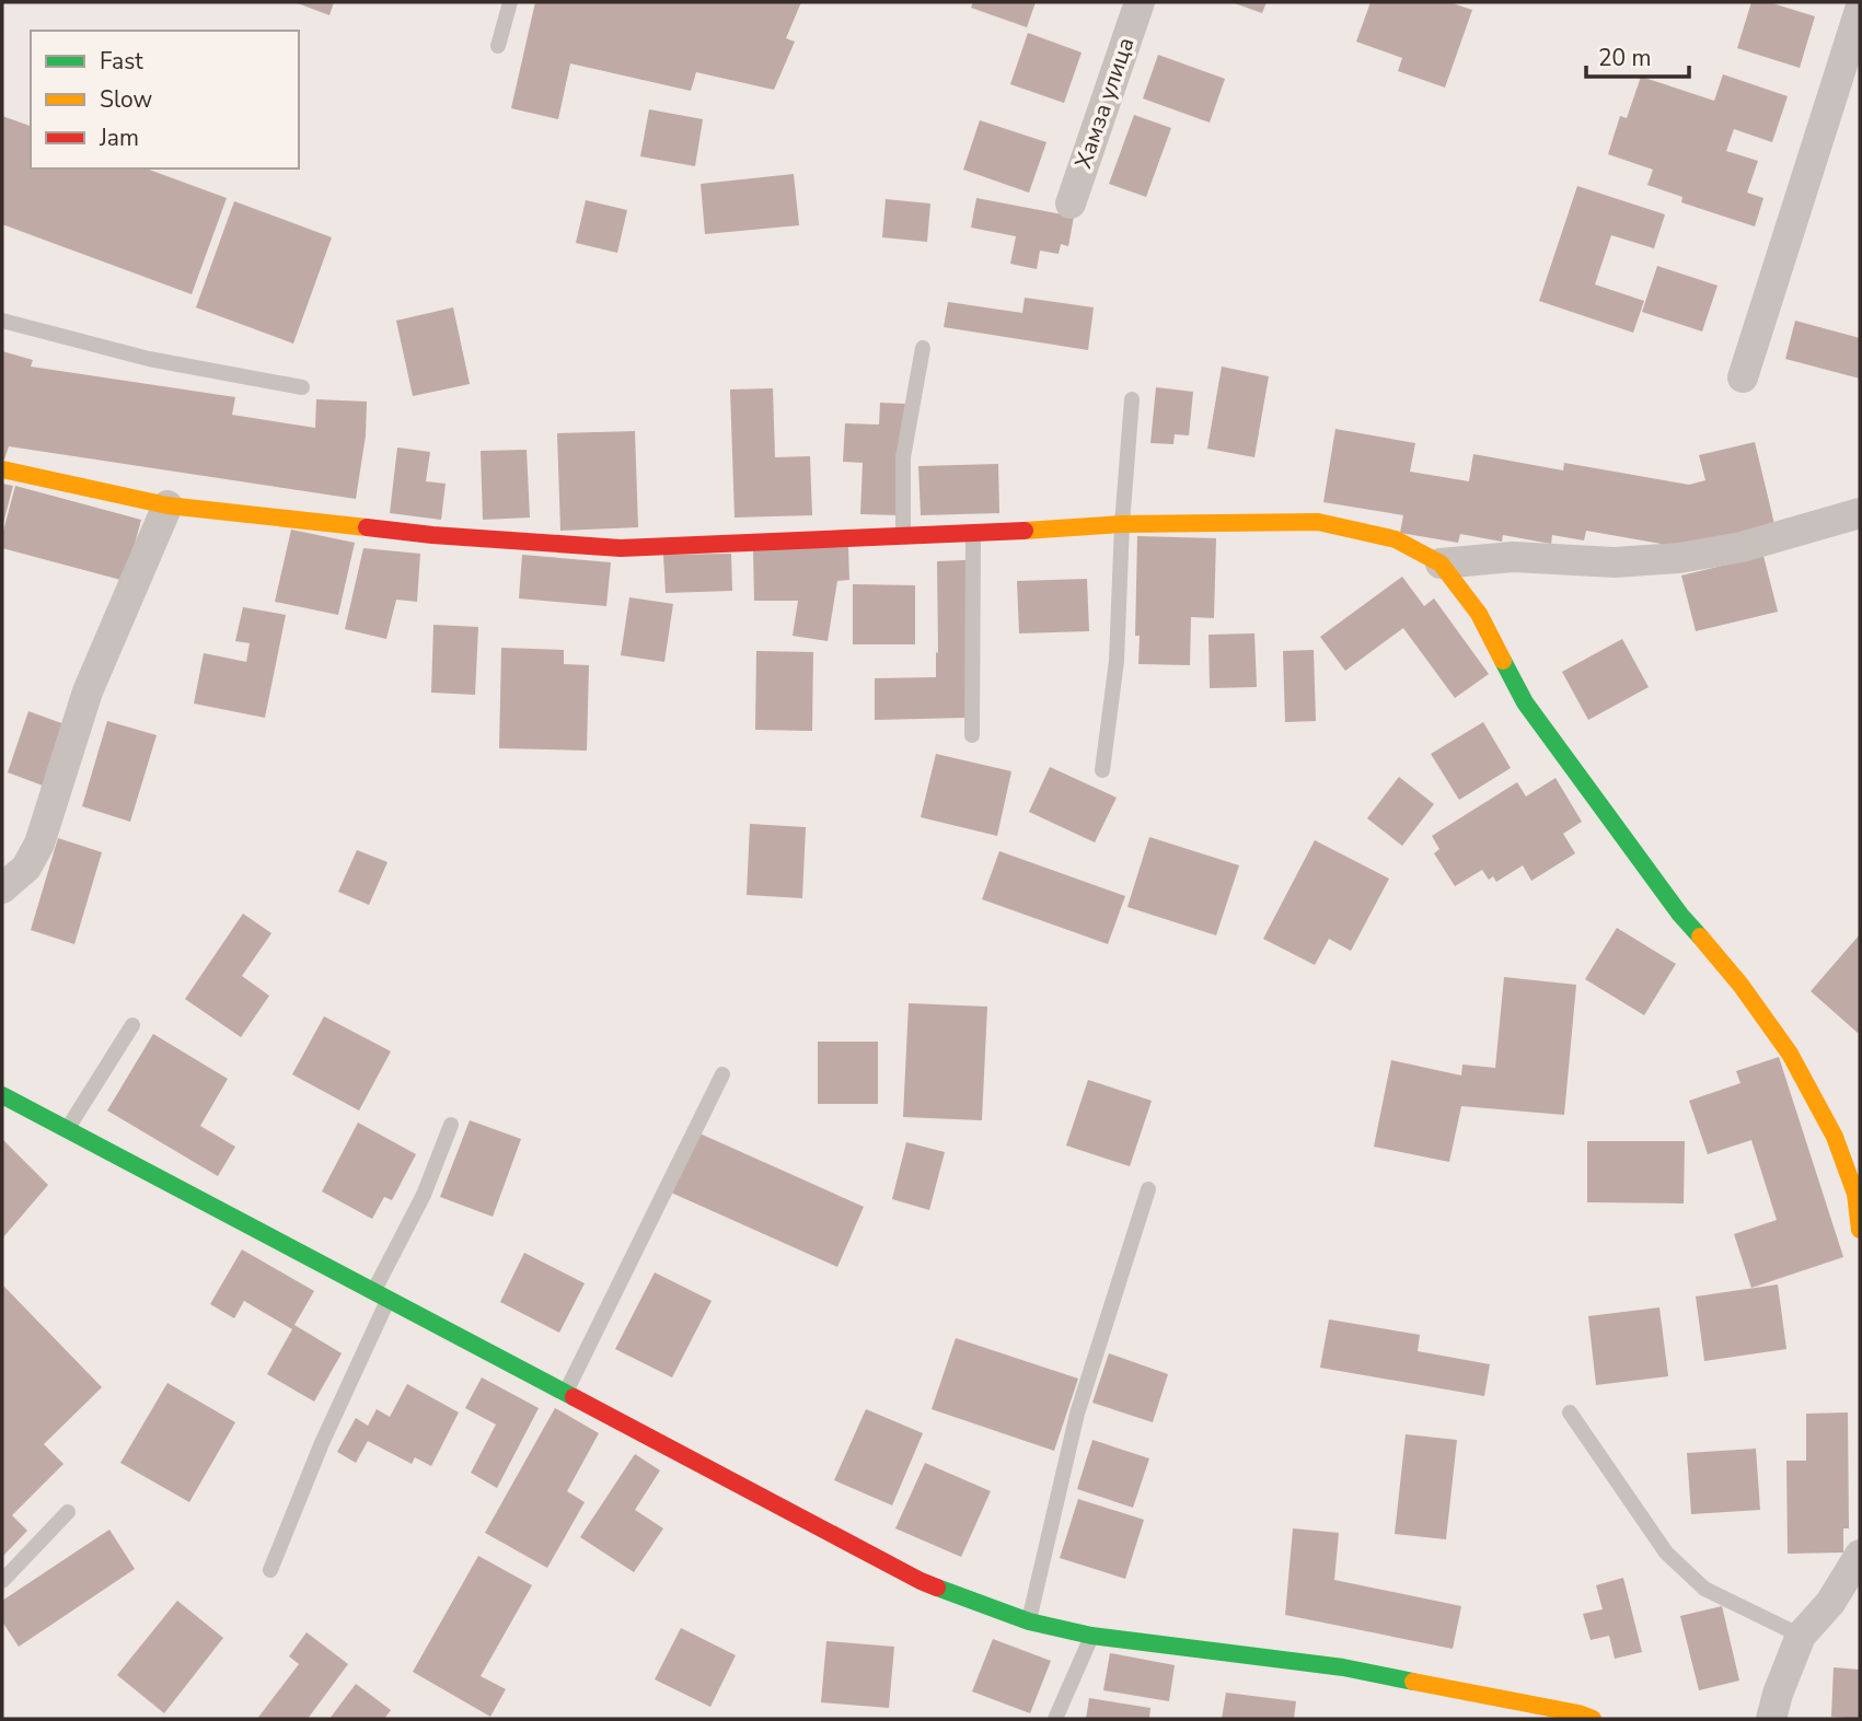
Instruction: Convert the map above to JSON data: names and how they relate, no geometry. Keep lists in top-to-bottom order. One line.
{"streets":{"street":["Хамза улица"]},"legend":["Fast","Slow","Jam"],"scale_bar":"20 m"}
